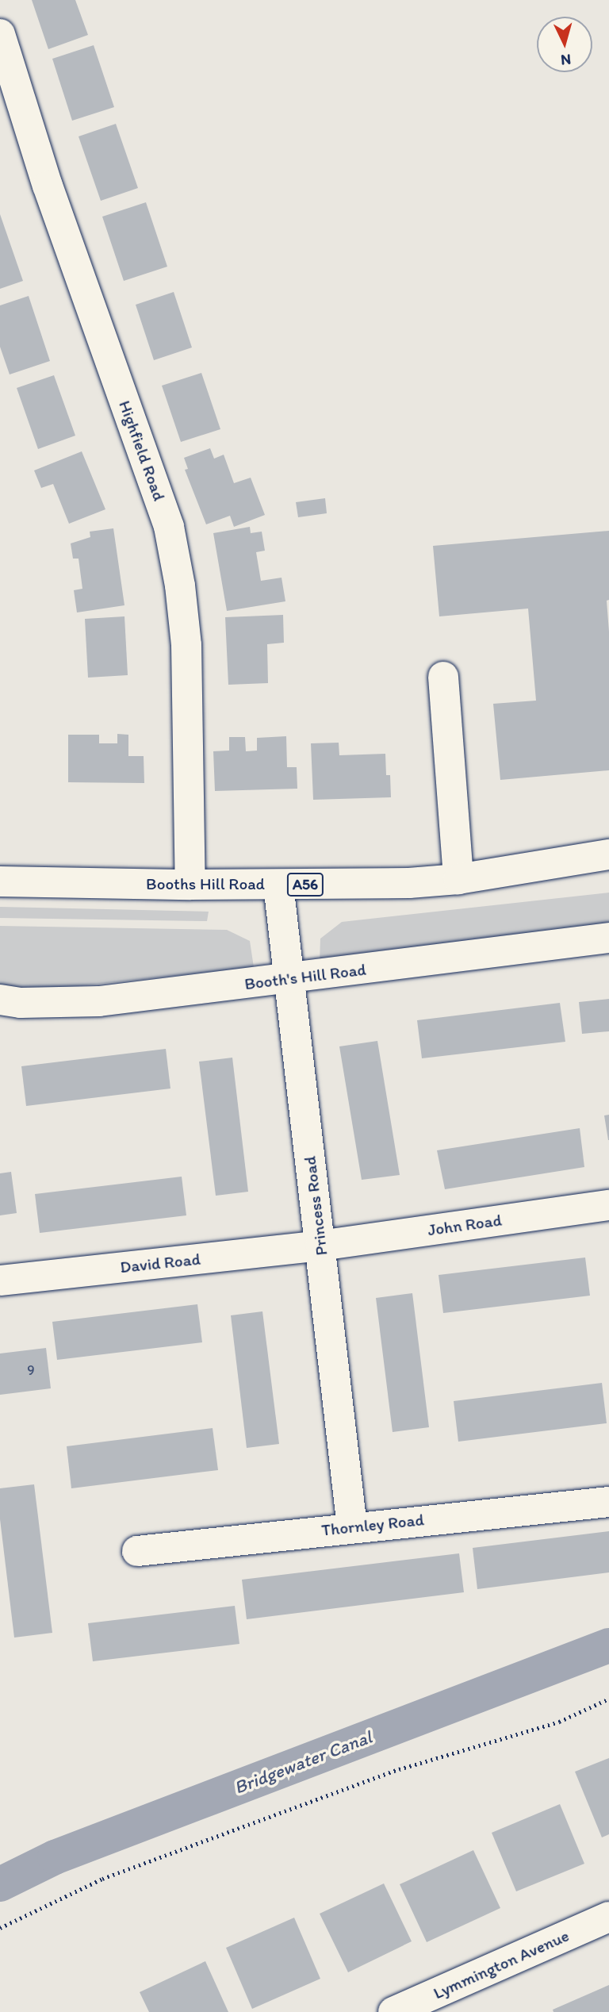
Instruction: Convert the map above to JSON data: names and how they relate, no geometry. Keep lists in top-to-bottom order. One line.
{"streets":{"street":["Highfield Road","Booths Hill Road","A56","Booth's Hill Road","Princess Road","John Road","David Road","Thornley Road","Lymmington Avenue"]},"crossings":[["Highfield Road","Booths Hill Road"],["Booths Hill Road","Princess Road"],["Booth's Hill Road","Princess Road"],["Princess Road","John Road"],["Princess Road","David Road"],["Princess Road","Thornley Road"],["John Road","David Road"]],"water":["Bridgewater Canal"],"house_numbers":["9"],"north":"bottom"}
